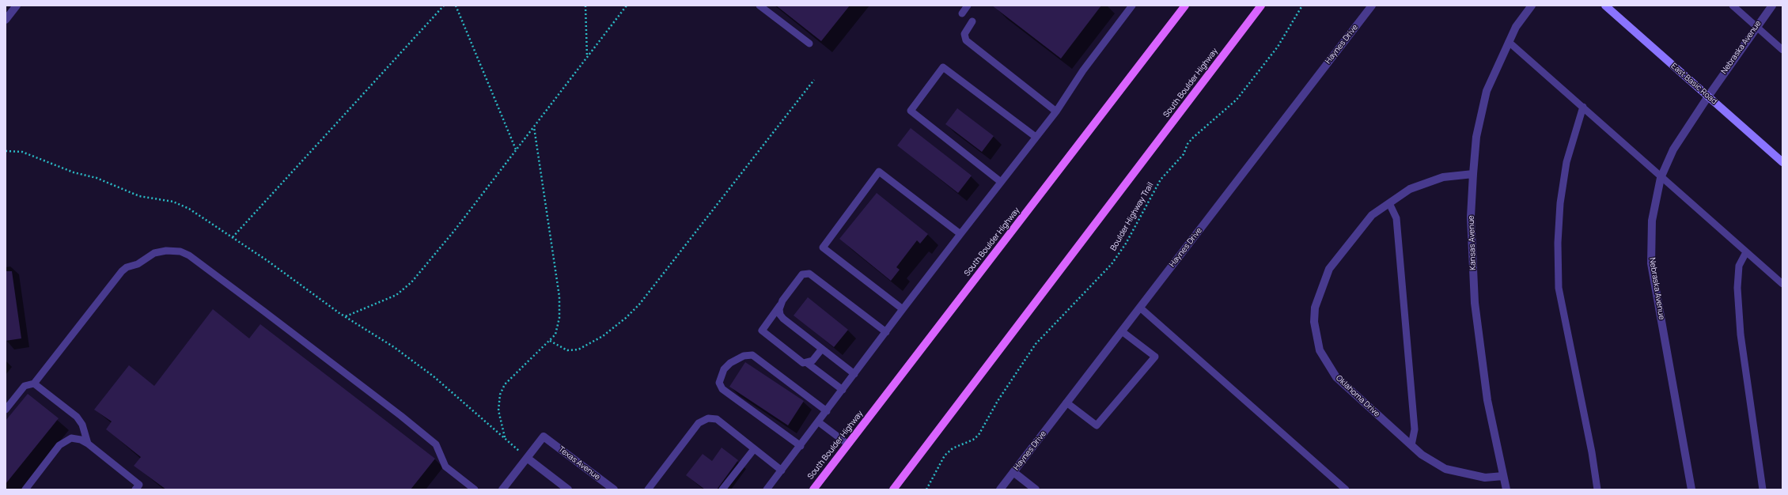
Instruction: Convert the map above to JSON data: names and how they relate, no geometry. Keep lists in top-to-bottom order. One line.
{"streets":{"main road":["South Boulder Highway"],"street":["Haynes Drive","Nebraska Avenue","East Basic Road","Kansas Avenue","Oklahoma Drive","Texas Avenue"],"path":["Boulder Highway Trail"]},"crossings":[["Nebraska Avenue","East Basic Road"],["Kansas Avenue","Oklahoma Drive"]]}
